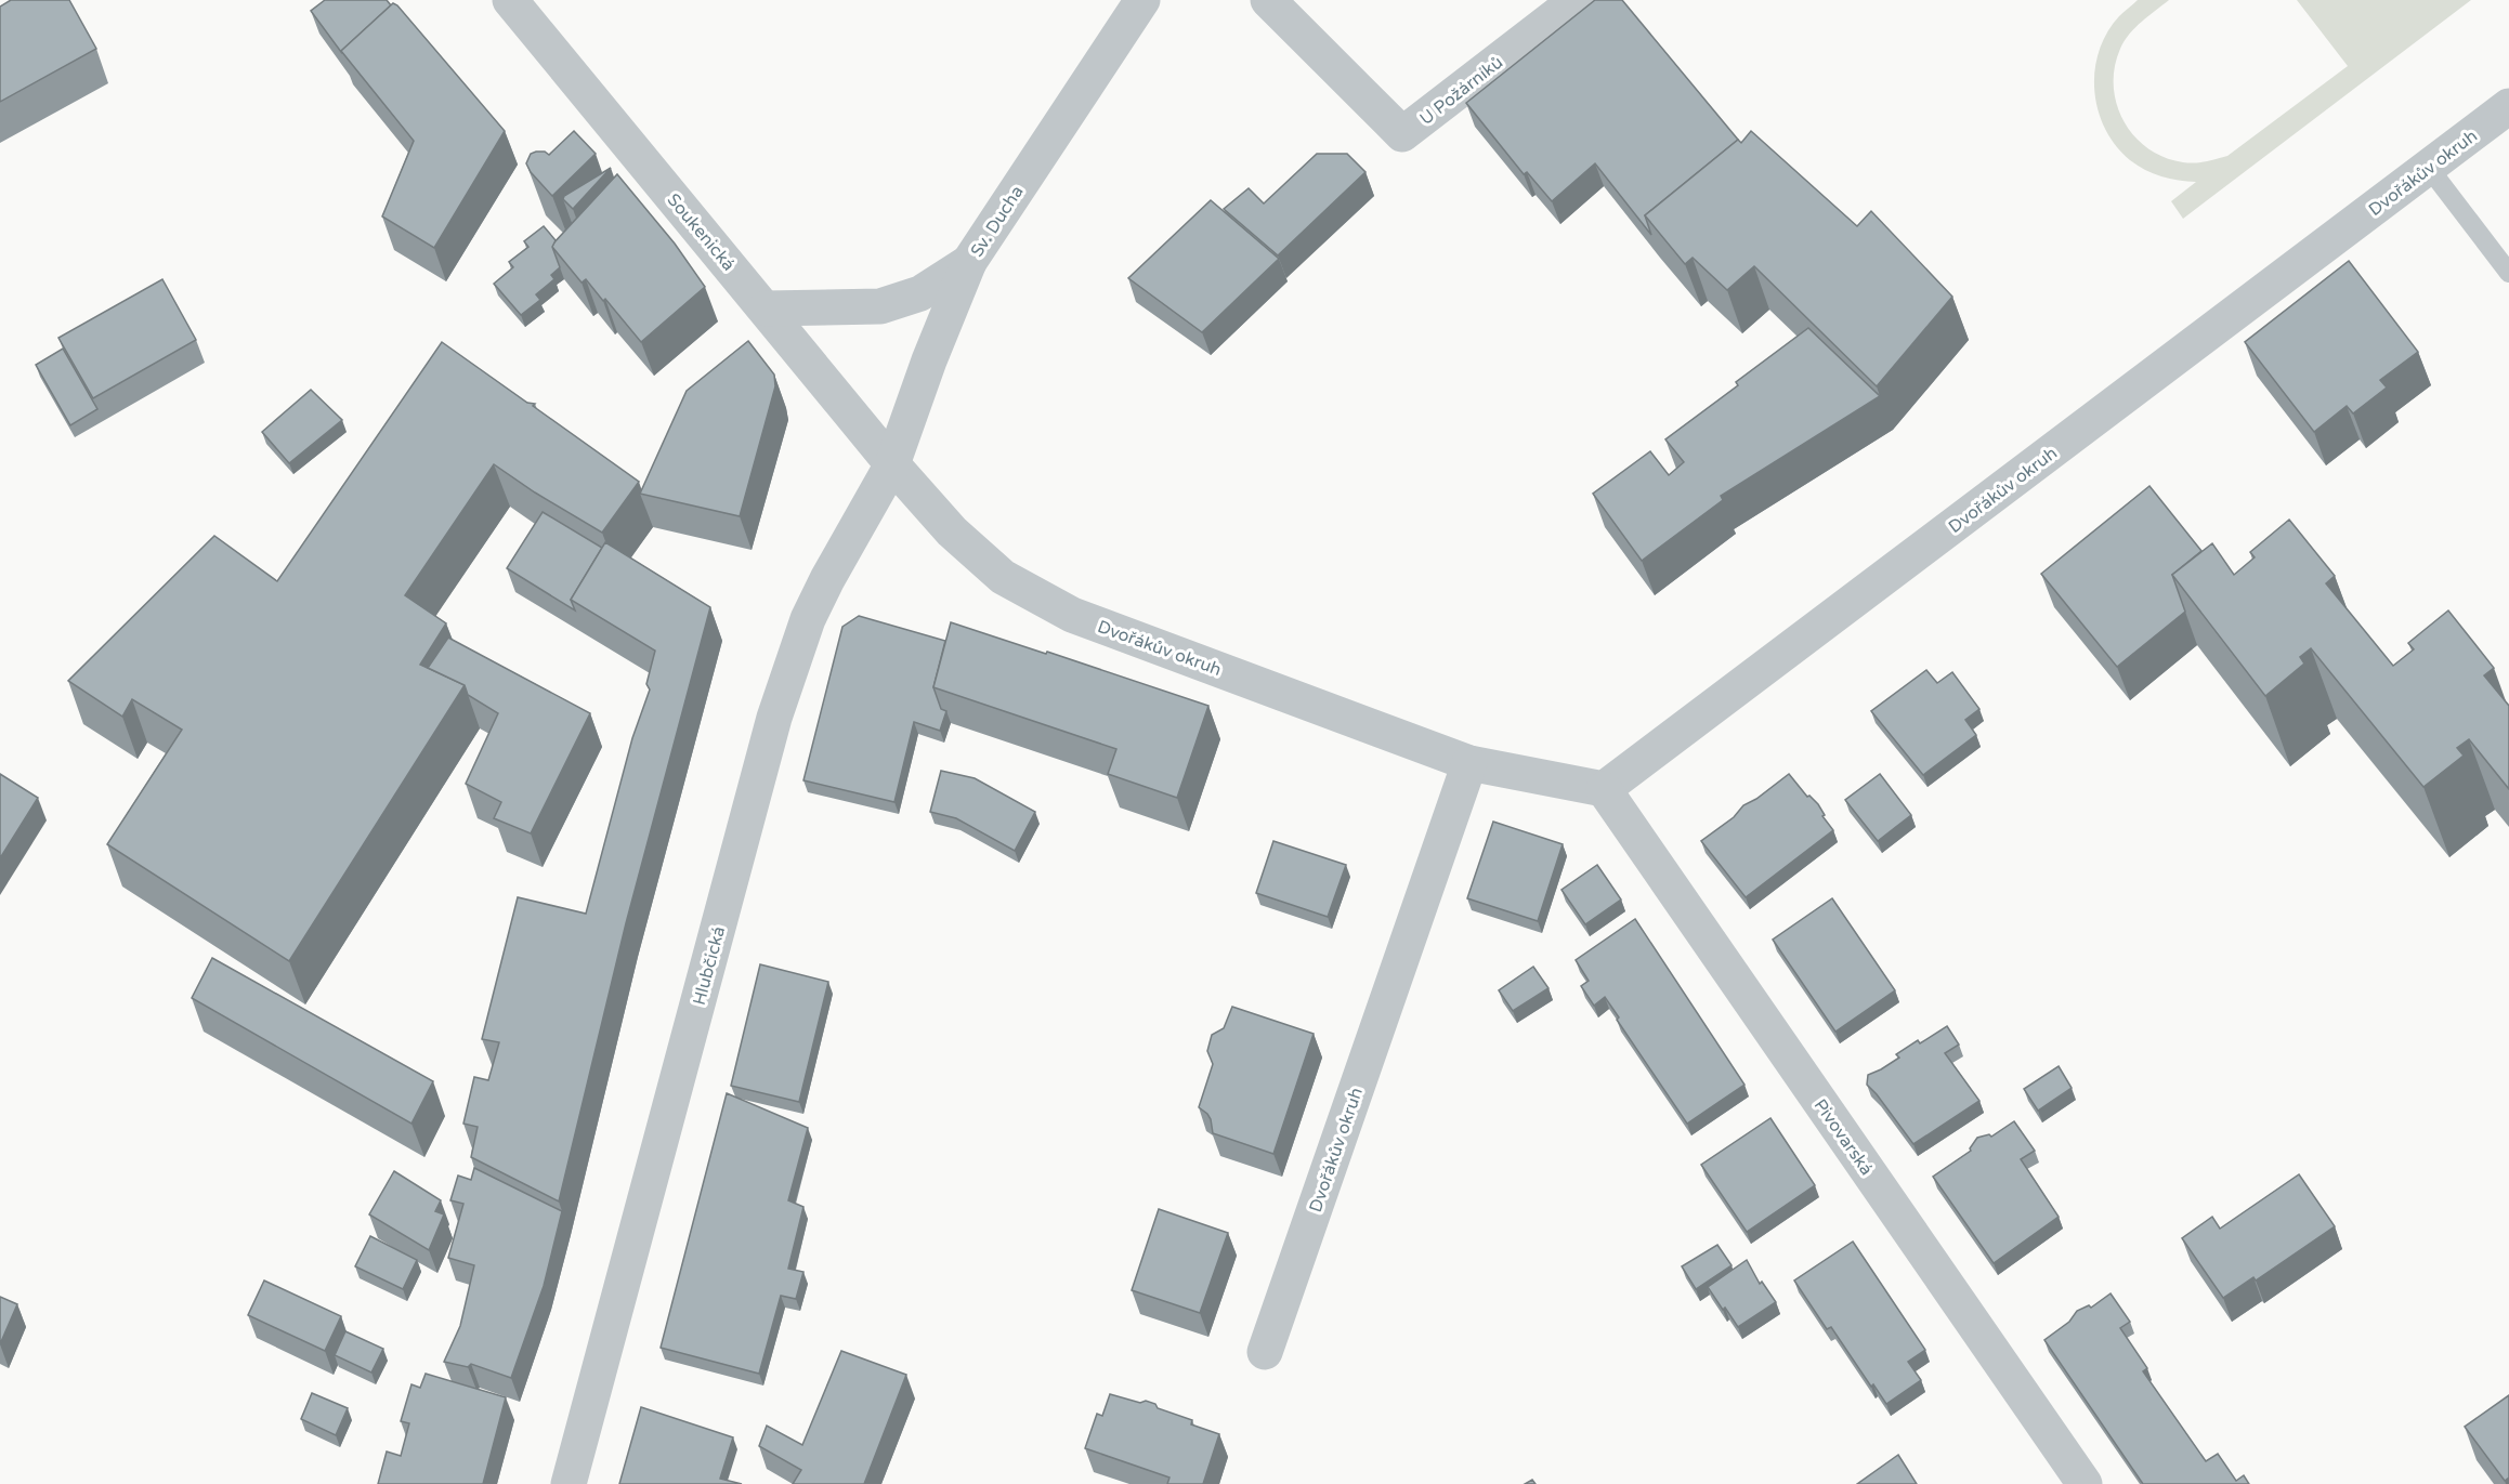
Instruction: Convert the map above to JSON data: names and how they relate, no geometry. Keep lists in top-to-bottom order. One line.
{"streets":{"street":["U Požárníků","Dvořákův okruh","Sv. Ducha","Soukenická","Hlubčická","Pivovarská"]},"crossings":[["Dvořákův okruh","Sv. Ducha"],["Dvořákův okruh","Soukenická"],["Dvořákův okruh","Hlubčická"],["Dvořákův okruh","Pivovarská"],["Sv. Ducha","Soukenická"],["Sv. Ducha","Hlubčická"],["Soukenická","Hlubčická"]]}
